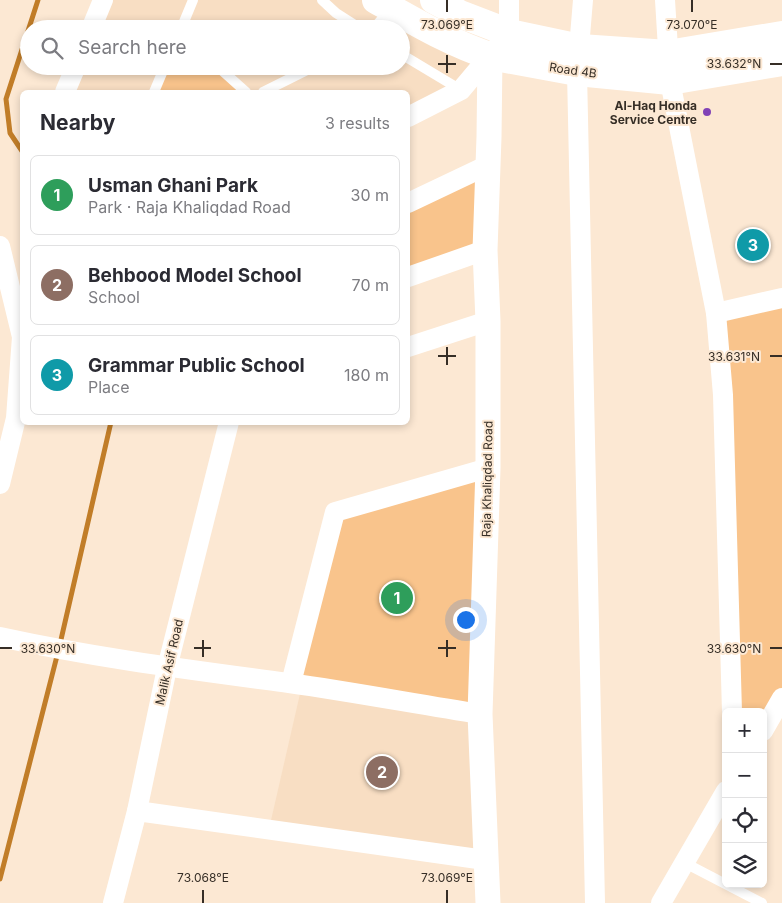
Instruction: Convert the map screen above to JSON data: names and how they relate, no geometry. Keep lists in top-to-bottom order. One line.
{"streets":{"main road":["Road 4B"],"street":["Raja Khaliqdad Road","Malik Asif Road"]},"crossings":[["Road 4B","Raja Khaliqdad Road"]],"places":["Al-Haq Honda Service Centre"],"page":{"search":"Search here","heading":["Nearby","3 results"],"list":[{"mark":"1","name":"Usman Ghani Park","note":"Park · Raja Khaliqdad Road","value":"30 m"},{"mark":"2","name":"Behbood Model School","note":"School","value":"70 m"},{"mark":"3","name":"Grammar Public School","note":"Place","value":"180 m"}],"pins":["3","1","2"],"map_buttons":["+","−"]},"coordinates":["73.069°E","73.070°E","33.632°N","33.631°N","33.630°N","73.068°E"]}
